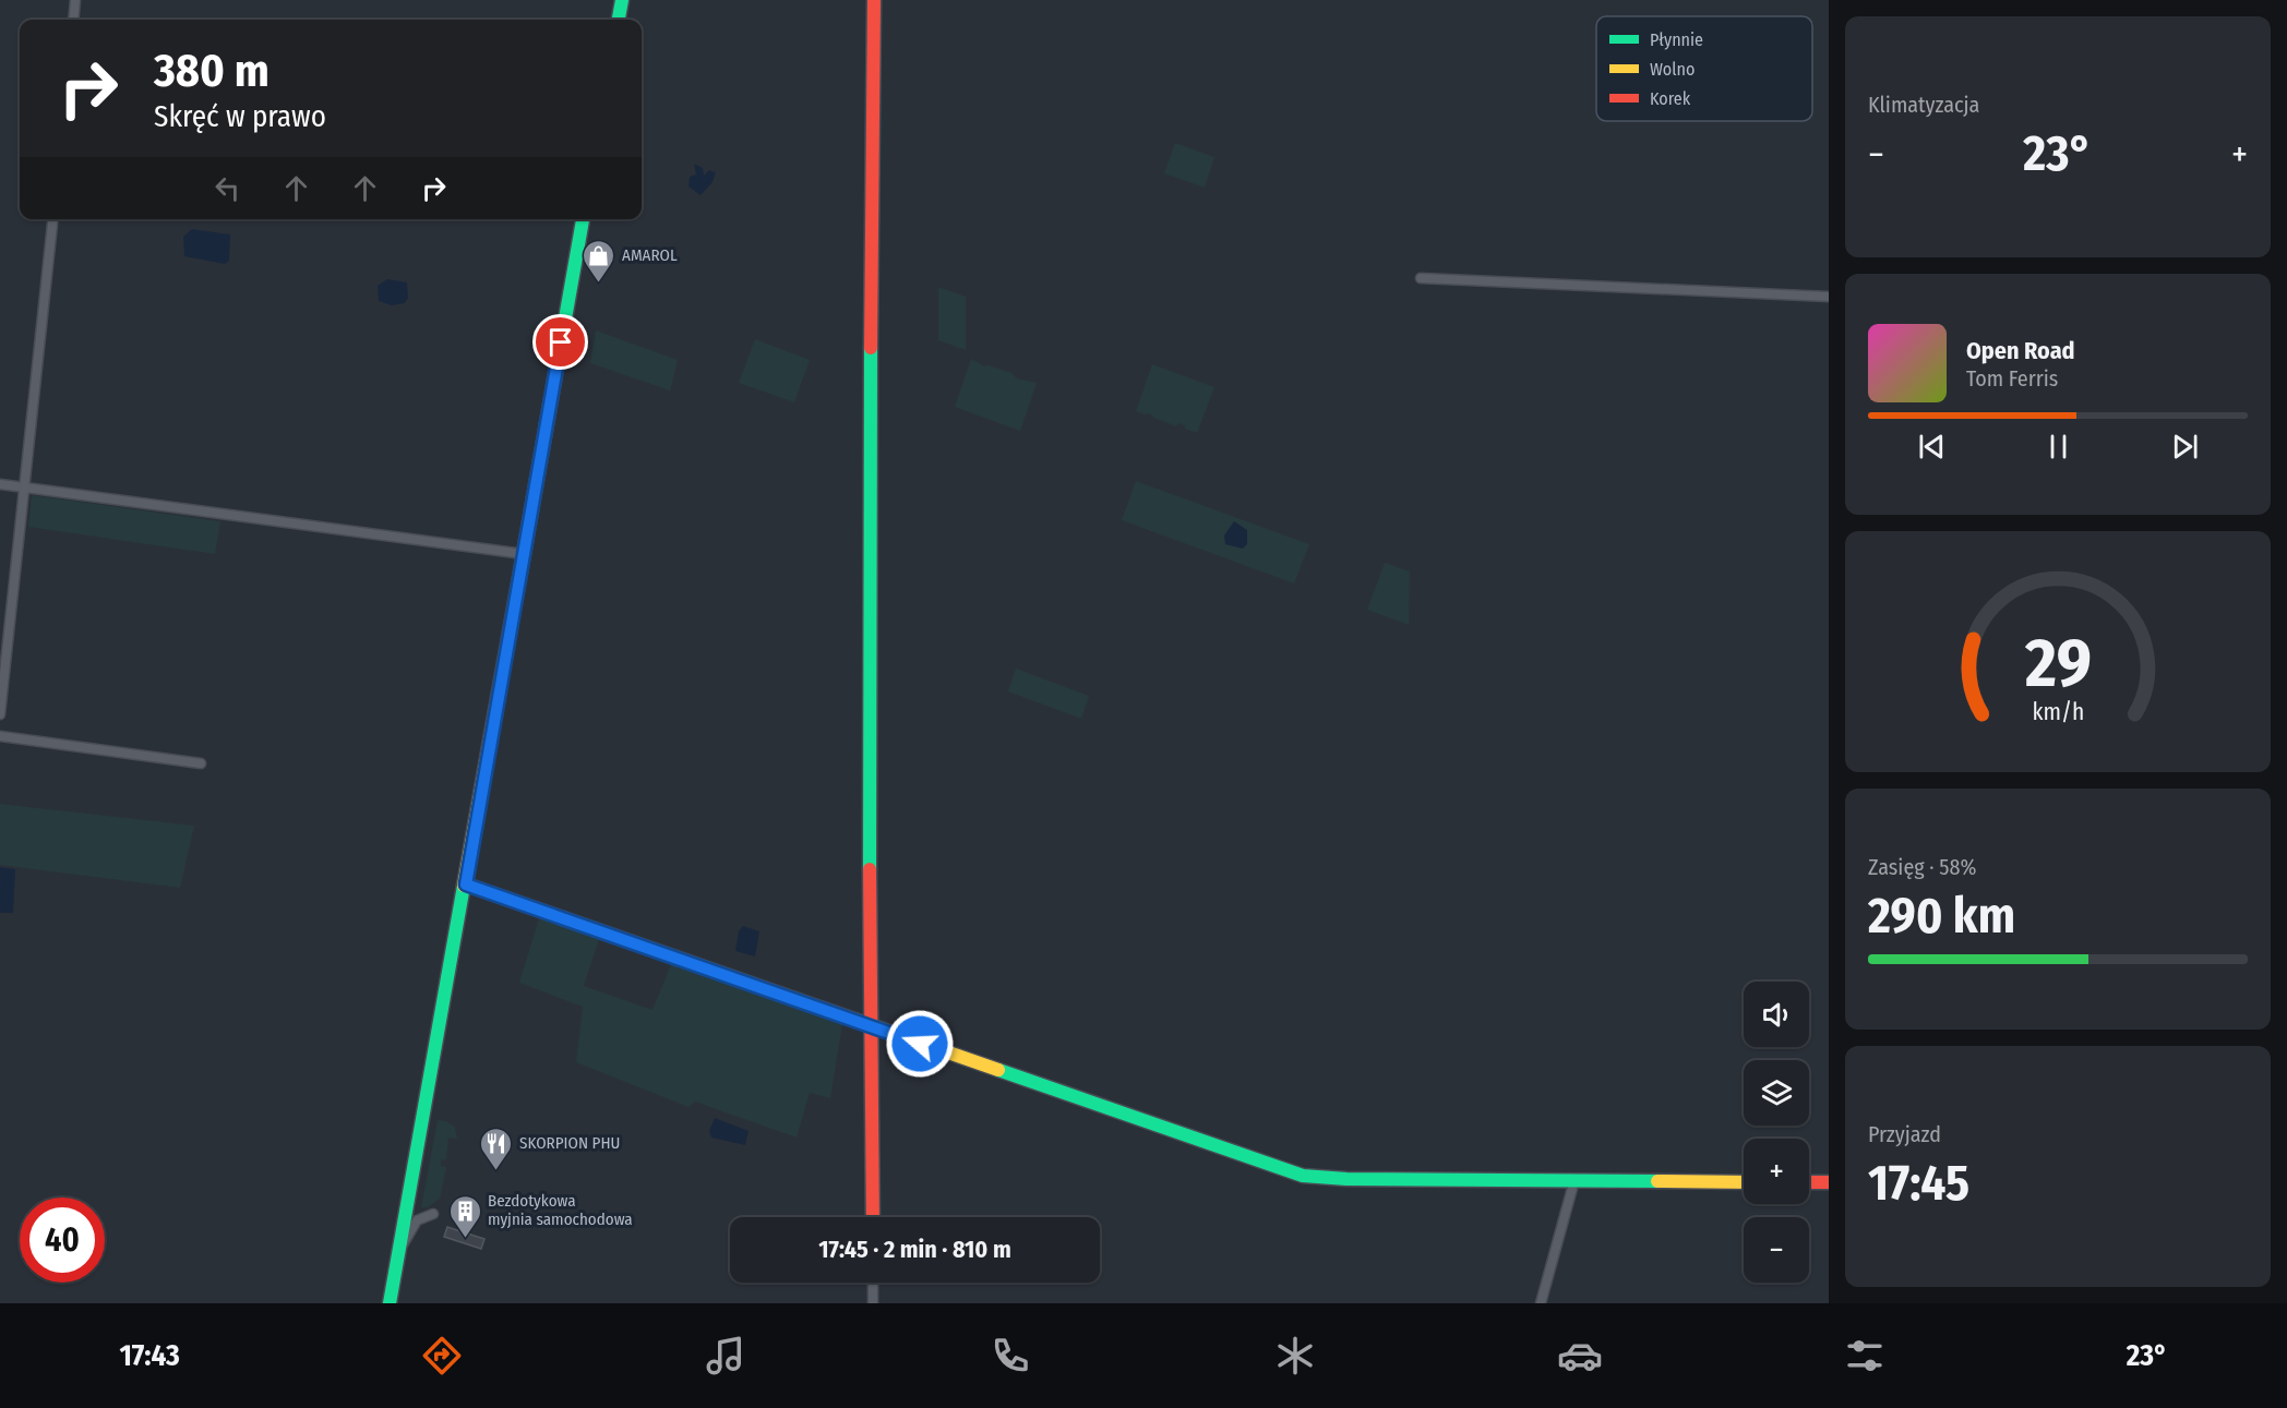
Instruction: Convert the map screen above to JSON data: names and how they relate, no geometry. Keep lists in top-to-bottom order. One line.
{"places":{"shop":["AMAROL"],"restaurant":["SKORPION PHU"],"building":["Bezdotykowa myjnia samochodowa"]},"legend":["Płynnie","Wolno","Korek"],"page":{"tile":["Klimatyzacja",["Zasięg · 58%","290 km"],["Przyjazd","17:45"]],"turn":["380 m","Skręć w prawo"],"heat":["−","23°","+"],"song":["Open Road","Tom Ferris"],"map_buttons":["+","−"],"limit":"40","trip":"17:45 · 2 min · 810 m","tabs":["17:43","23°"],"gauge":["29","km/h"]}}
